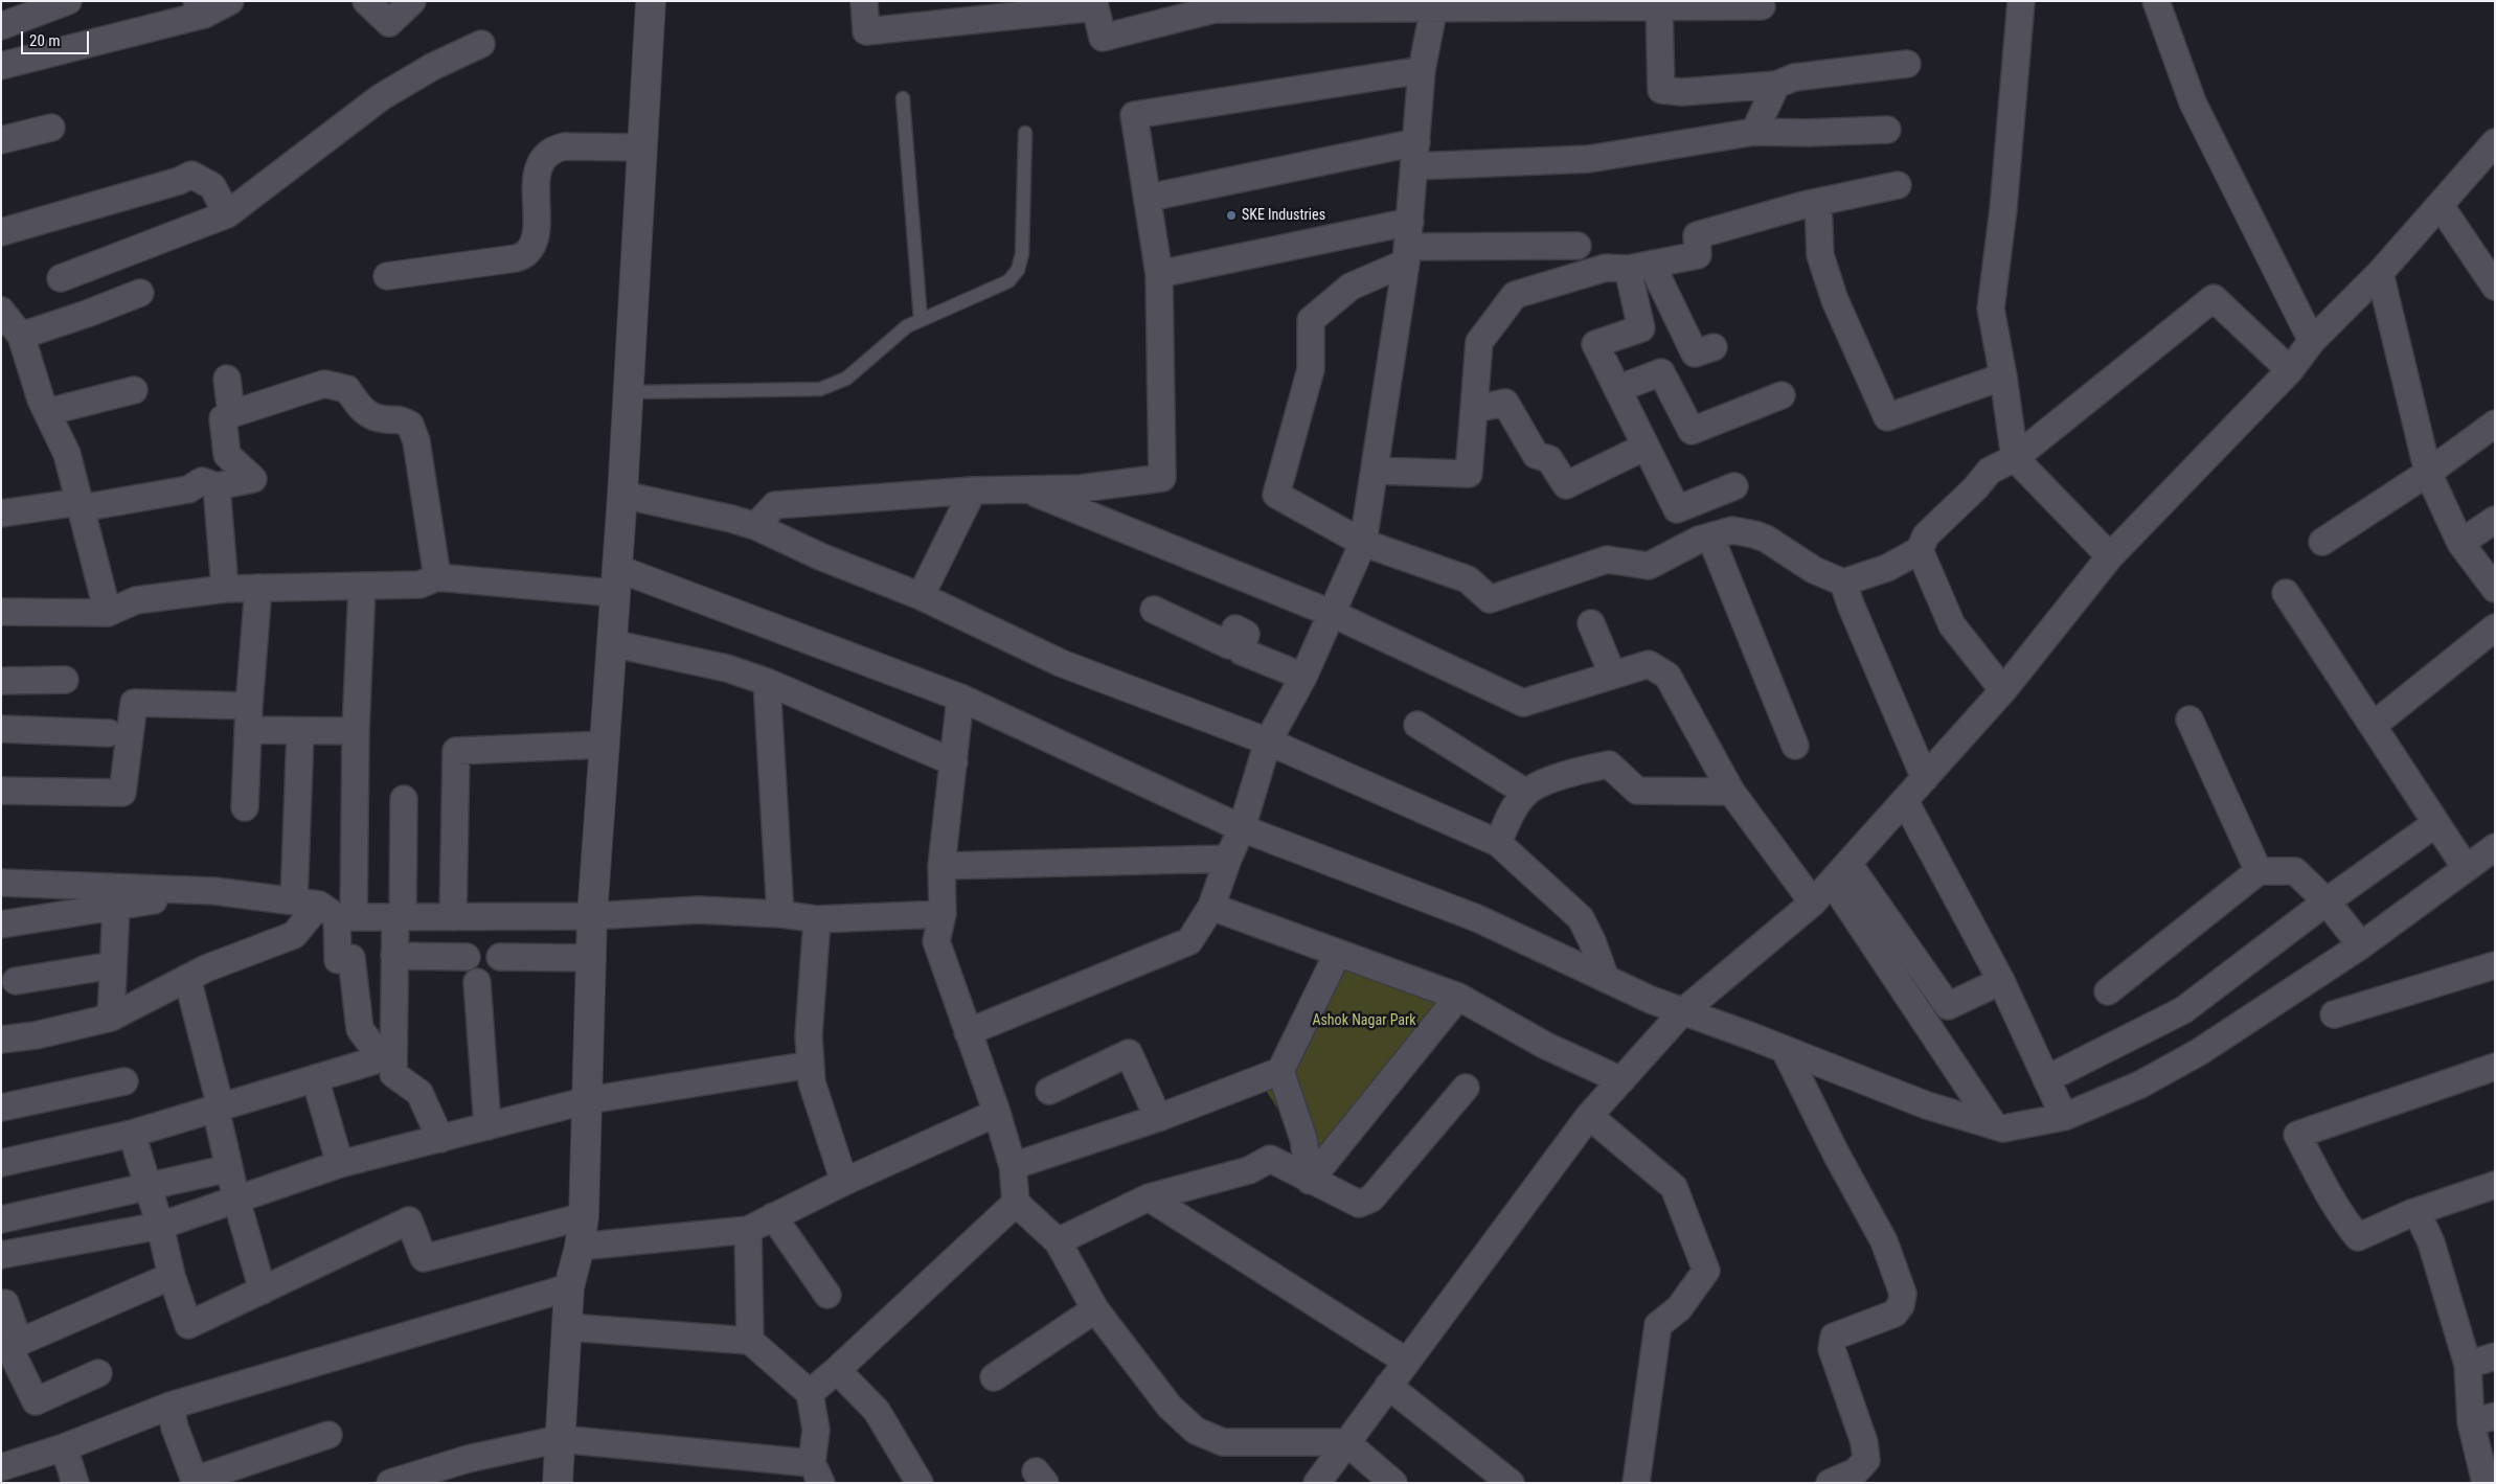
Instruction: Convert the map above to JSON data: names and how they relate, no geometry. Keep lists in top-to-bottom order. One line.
{"parks":["Ashok Nagar Park"],"places":["SKE Industries"],"scale_bar":"20 m"}
